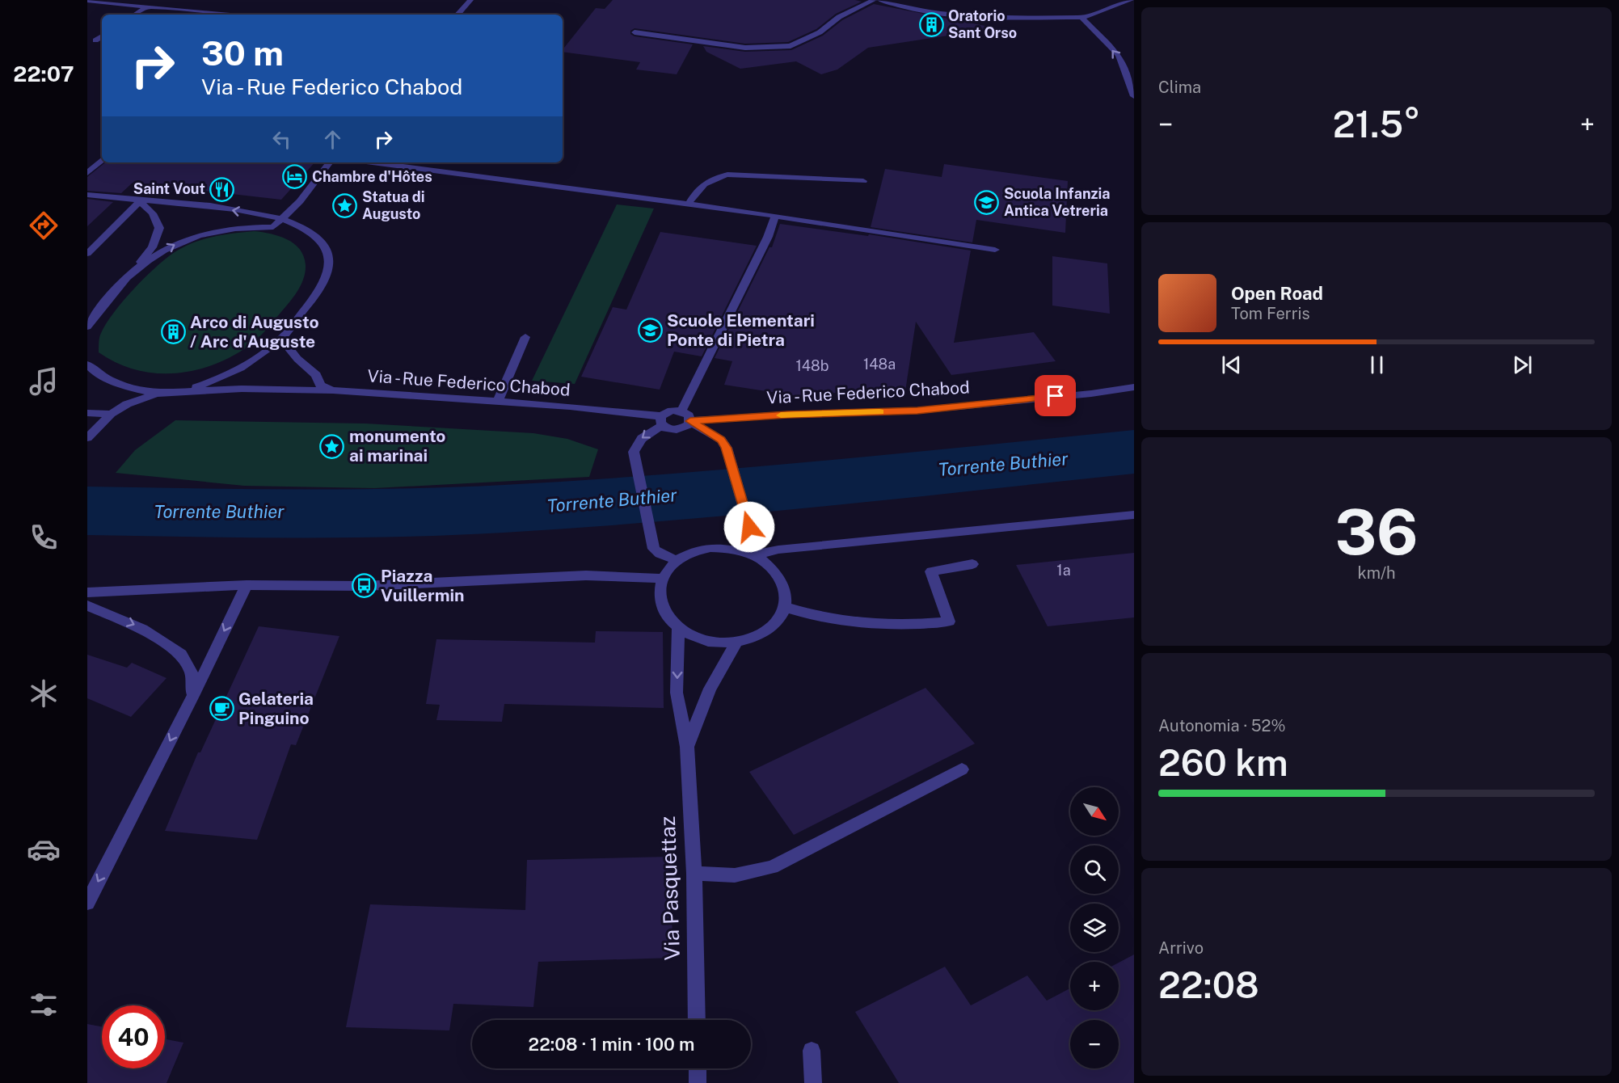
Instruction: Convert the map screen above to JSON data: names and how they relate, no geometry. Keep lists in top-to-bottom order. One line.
{"streets":{"street":["Via - Rue Federico Chabod","Via Pasquettaz"]},"water":["Torrente Buthier"],"places":{"building":["Oratorio Sant Orso","Arco di Augusto / Arc d'Auguste"],"hotel":["Chambre d'Hôtes"],"restaurant":["Saint Vout"],"school or university":["Scuola Infanzia Antica Vetreria","Scuole Elementari Ponte di Pietra"],"place":["Statua di Augusto","monumento ai marinai"],"bus stop":["Piazza Vuillermin"],"cafe":["Gelateria Pinguino"]},"house_numbers":["148a","148b","1a"],"north":"bottom right","page":{"tabs":"22:07","tile":["Clima",["36","km/h"],["Autonomia · 52%","260 km"],["Arrivo","22:08"]],"turn":["30 m","Via - Rue Federico Chabod"],"heat":["−","21.5°","+"],"song":["Open Road","Tom Ferris"],"map_buttons":["+","−"],"limit":"40","trip":"22:08 · 1 min · 100 m"}}
